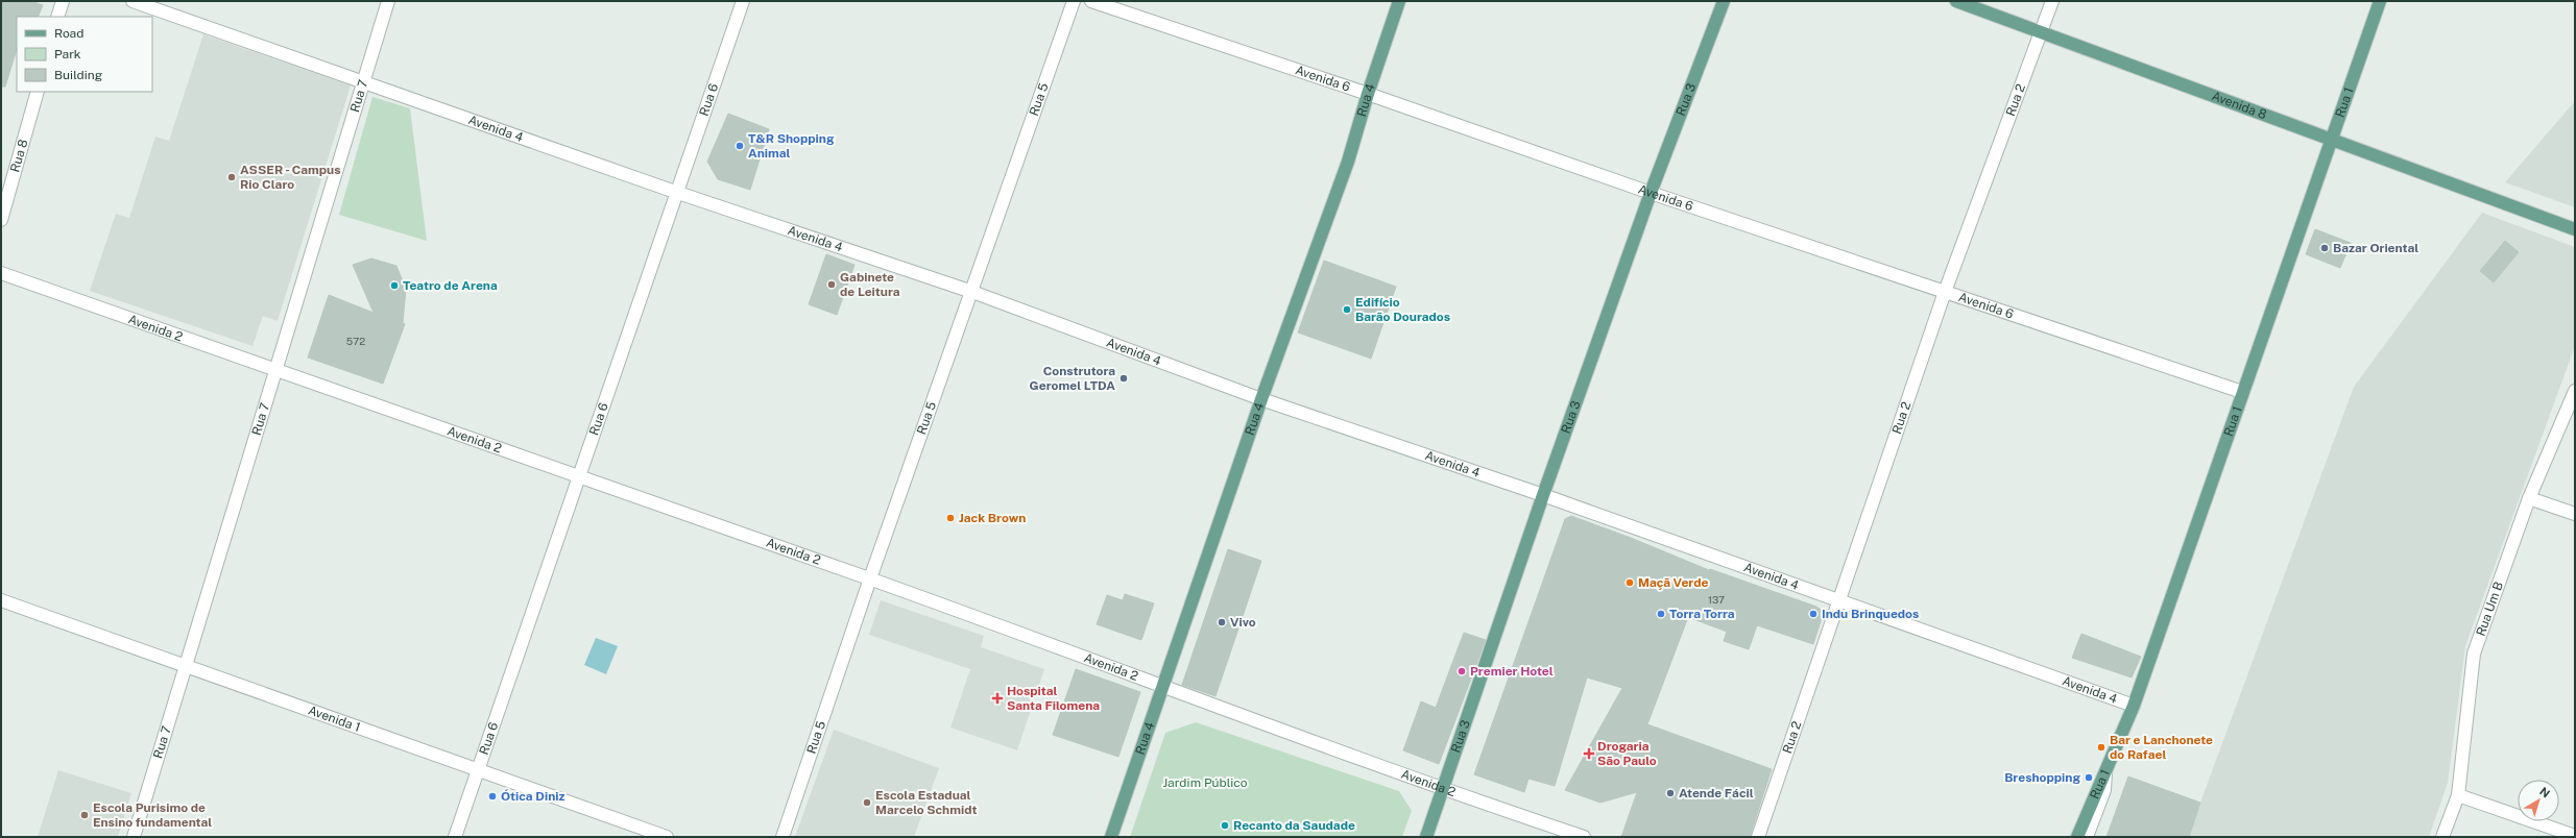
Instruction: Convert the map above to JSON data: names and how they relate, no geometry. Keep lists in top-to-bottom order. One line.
{"streets":{"main road":["Rua 4","Rua 3","Rua 1","Avenida 8"],"street":["Avenida 6","Rua 7","Rua 6","Rua 5","Rua 2","Avenida 4","Rua 8","Avenida 2","Rua Um B","Avenida 1"]},"crossings":[["Avenida 6","Rua 4"],["Avenida 6","Rua 3"],["Avenida 6","Rua 2"],["Avenida 6","Rua 1"],["Rua 7","Avenida 4"],["Rua 7","Avenida 2"],["Rua 7","Avenida 1"],["Rua 6","Avenida 4"],["Rua 6","Avenida 2"],["Rua 6","Avenida 1"],["Rua 5","Avenida 4"],["Rua 5","Avenida 2"],["Rua 4","Avenida 4"],["Rua 4","Avenida 2"],["Rua 3","Avenida 4"],["Rua 3","Avenida 2"],["Rua 2","Avenida 8"],["Rua 2","Avenida 4"],["Rua 1","Avenida 8"],["Rua 1","Avenida 4"]],"parks":["Jardim Público"],"places":{"other":["T&R Shopping Animal","ASSER - Campus Rio Claro","Bazar Oriental","Gabinete de Leitura","Teatro de Arena","Edifício Barão Dourados","Construtora Geromel LTDA","Jack Brown","Maçã Verde","Torra Torra","Indu Brinquedos","Vivo","Premier Hotel","Bar e Lanchonete do Rafael","Breshopping","Atende Fácil","Ótica Diniz","Escola Estadual Marcelo Schmidt","Escola Purisimo de Ensino fundamental","Recanto da Saudade"],"health":["Hospital Santa Filomena","Drogaria São Paulo"]},"house_numbers":["572","137"],"legend":["Road","Park","Building"],"north":"top right"}
